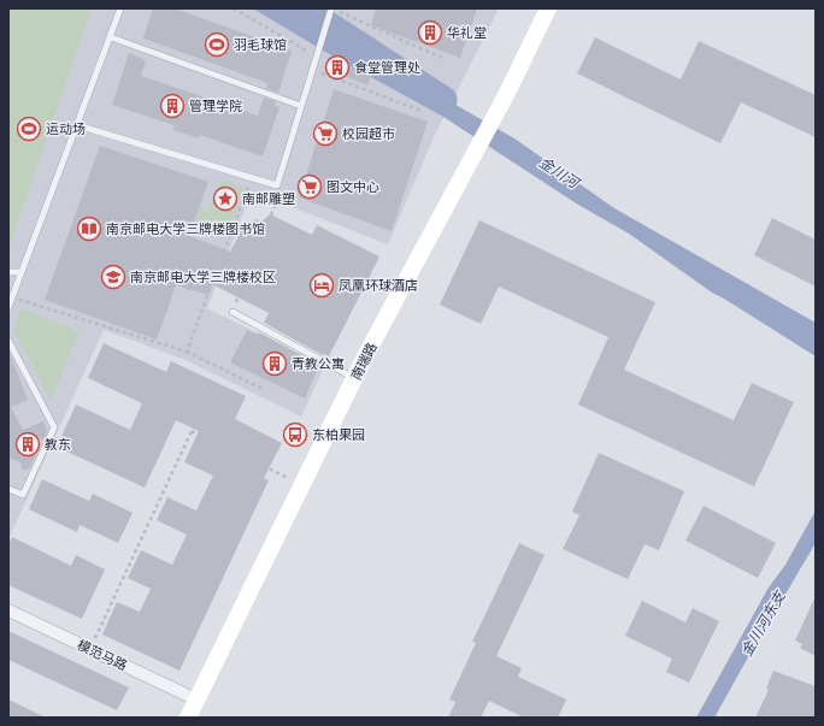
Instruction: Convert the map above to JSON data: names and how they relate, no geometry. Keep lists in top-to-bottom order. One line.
{"streets":{"street":["南瑞路","模范马路"]},"crossings":[["南瑞路","模范马路"]],"water":["金川河","金川河东支"],"places":{"building":["华礼堂","食堂管理处","管理学院","青教公寓","教东"],"sports":["羽毛球馆","运动场"],"supermarket":["校园超市","图文中心"],"place":["南邮雕塑"],"library":["南京邮电大学三牌楼图书馆"],"school or university":["南京邮电大学三牌楼校区"],"hotel":["凤凰环球酒店"],"bus stop":["东柏果园"]}}
